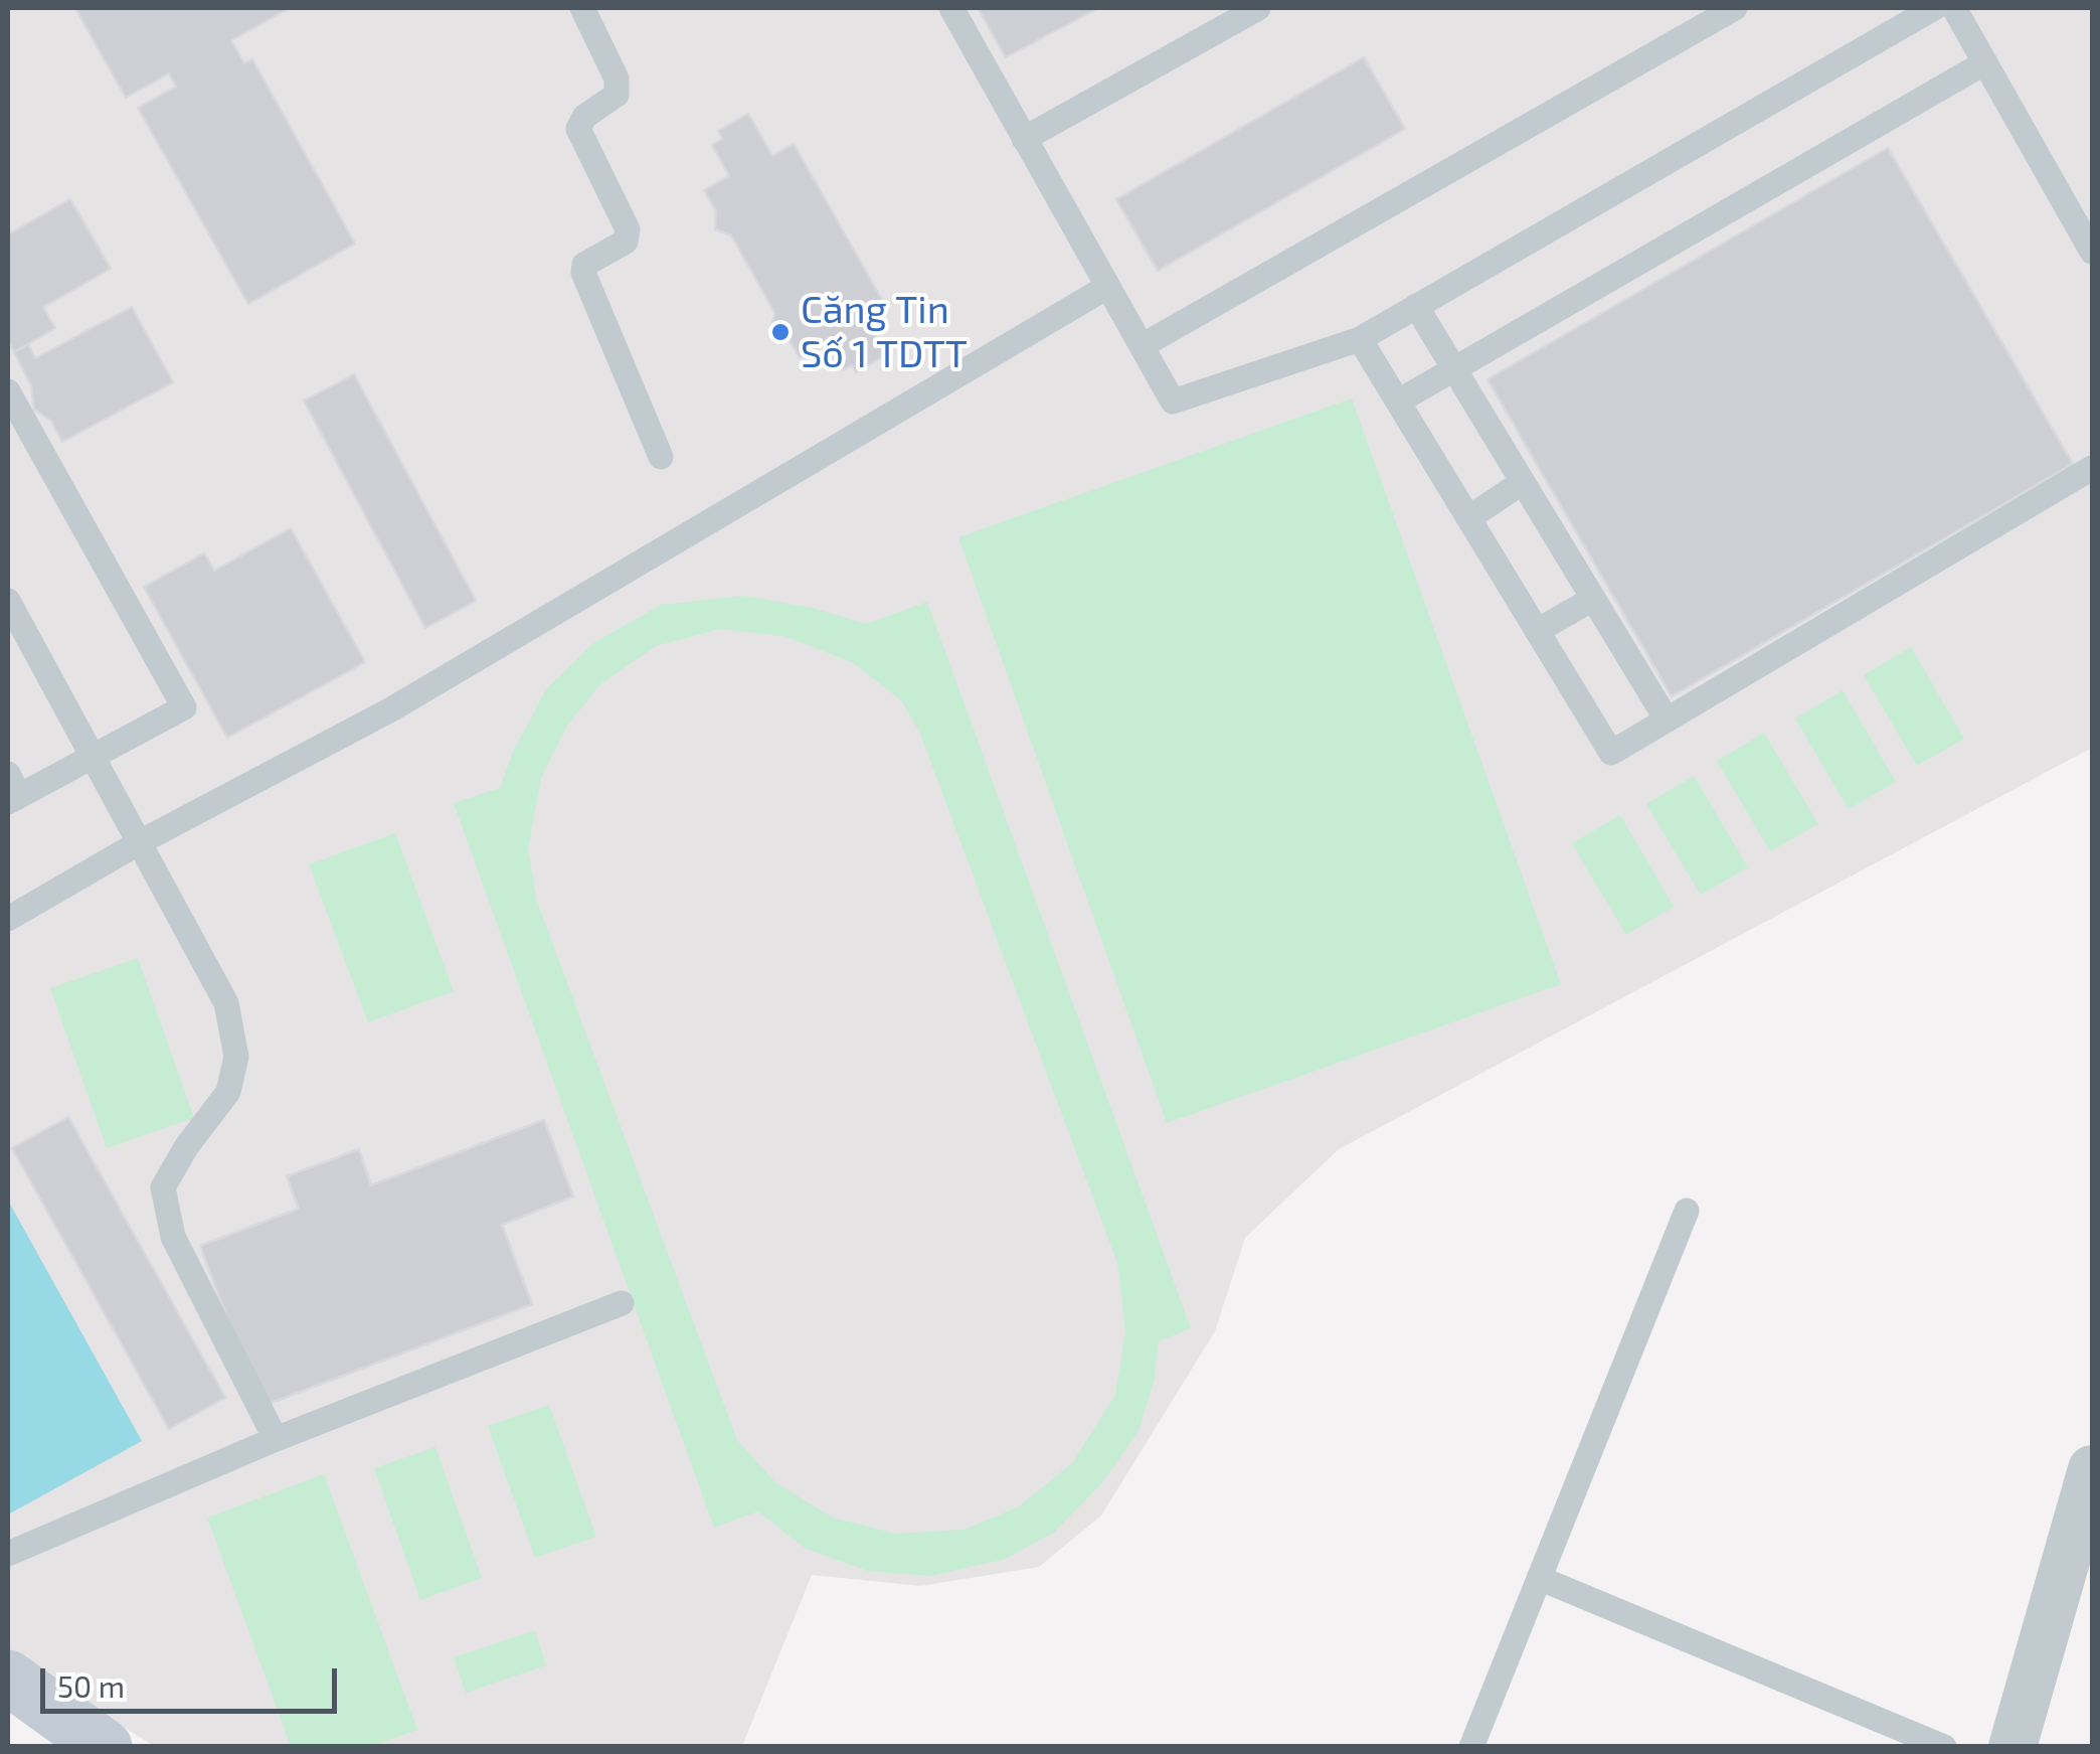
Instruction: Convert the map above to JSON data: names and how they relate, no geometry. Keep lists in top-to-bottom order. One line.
{"places":["Căng Tin Số 1 TDTT"],"scale_bar":"50 m"}
